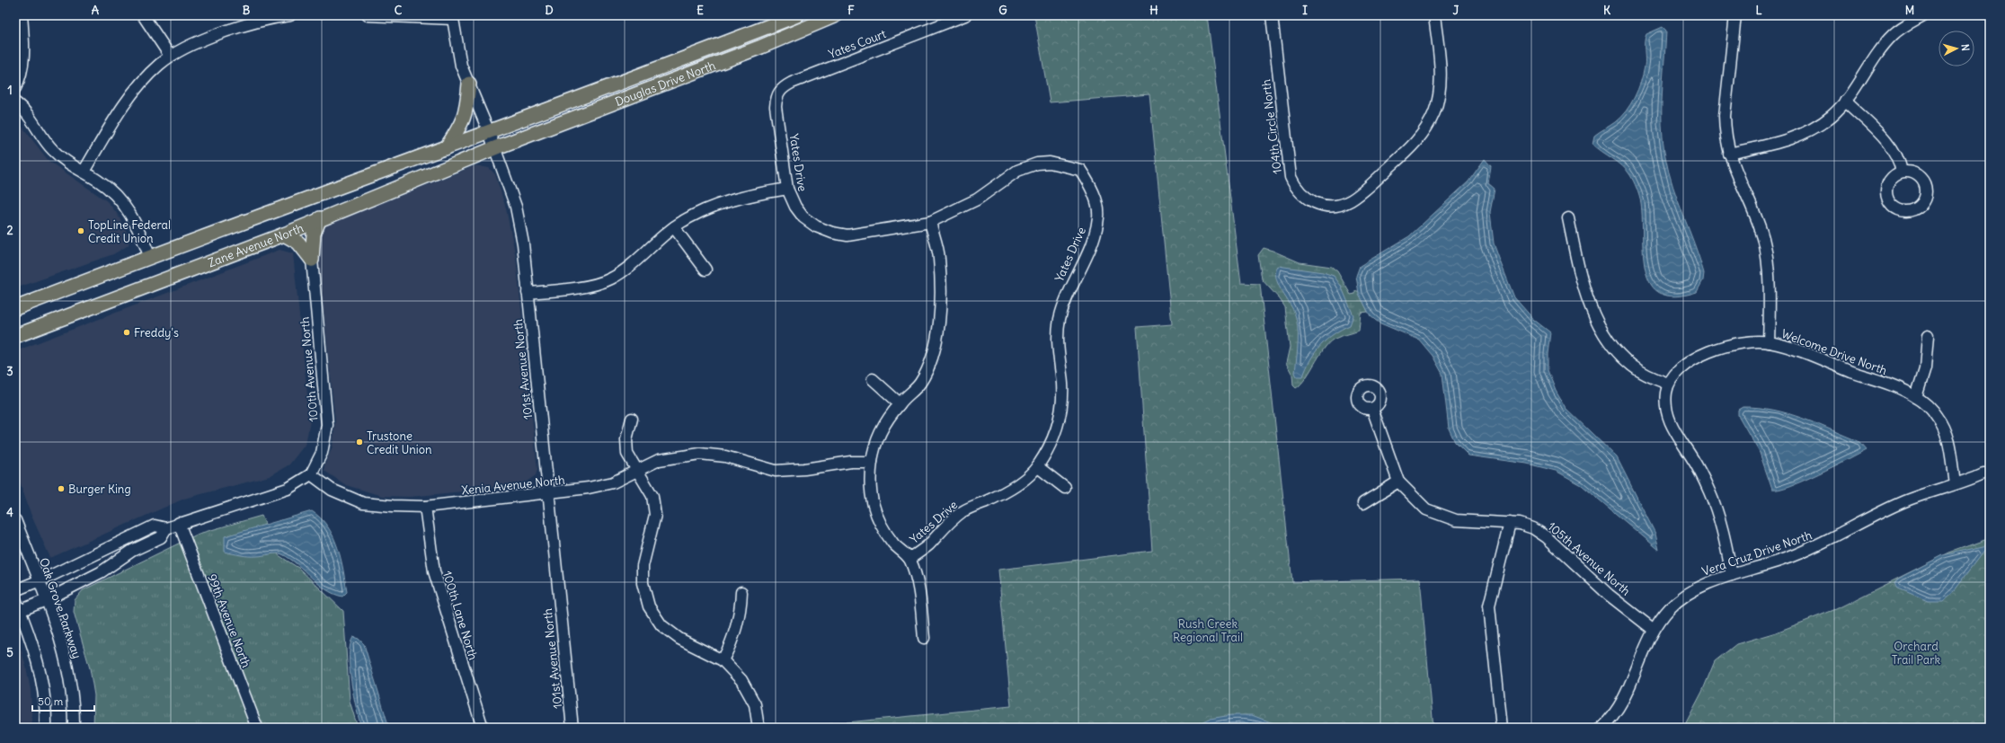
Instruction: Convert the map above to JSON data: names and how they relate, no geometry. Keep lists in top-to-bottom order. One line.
{"streets":{"main road":["Douglas Drive North","Zane Avenue North"],"street":["Yates Court","104th Circle North","Yates Drive","Welcome Drive North","100th Avenue North","101st Avenue North","Xenia Avenue North","Vera Cruz Drive North","105th Avenue North","Oak Grove Parkway","100th Lane North","99th Avenue North"]},"crossings":[["Yates Court","Yates Drive"],["Douglas Drive North","Zane Avenue North"],["Douglas Drive North","101st Avenue North"],["Zane Avenue North","101st Avenue North"],["Welcome Drive North","Vera Cruz Drive North"],["100th Avenue North","Xenia Avenue North"],["101st Avenue North","Xenia Avenue North"],["Xenia Avenue North","100th Lane North"],["Vera Cruz Drive North","105th Avenue North"]],"parks":["Rush Creek Regional Trail","Orchard Trail Park"],"places":["TopLine Federal Credit Union","Freddy's","Trustone Credit Union","Burger King"],"scale_bar":"50 m","north":"right","grid":{"columns":["A","B","C","D","E","F","G","H","I","J","K","L","M"],"rows":["1","2","3","4","5"]}}
